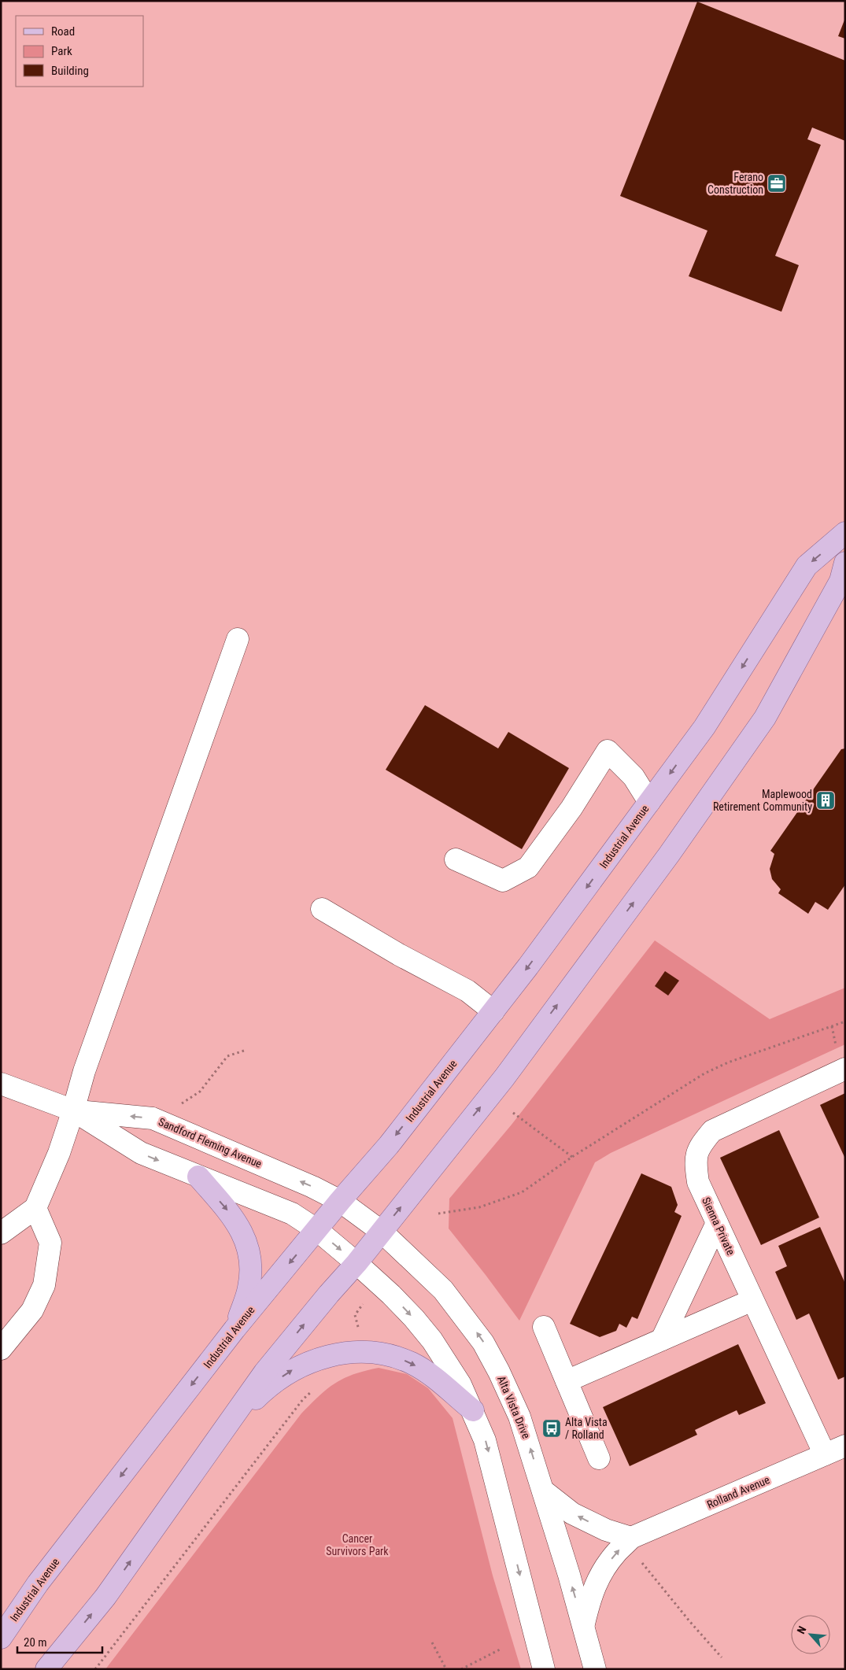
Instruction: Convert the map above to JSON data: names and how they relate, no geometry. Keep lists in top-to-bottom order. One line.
{"streets":{"main road":["Industrial Avenue"],"street":["Sandford Fleming Avenue","Sienna Private","Alta Vista Drive","Rolland Avenue"]},"crossings":[["Industrial Avenue","Sandford Fleming Avenue"],["Industrial Avenue","Alta Vista Drive"],["Sandford Fleming Avenue","Alta Vista Drive"],["Sienna Private","Rolland Avenue"],["Alta Vista Drive","Rolland Avenue"]],"parks":["Cancer Survivors Park"],"places":{"office":["Ferano Construction"],"building":["Maplewood Retirement Community"],"bus stop":["Alta Vista / Rolland"]},"legend":["Road","Park","Building"],"scale_bar":"20 m","north":"top left"}
